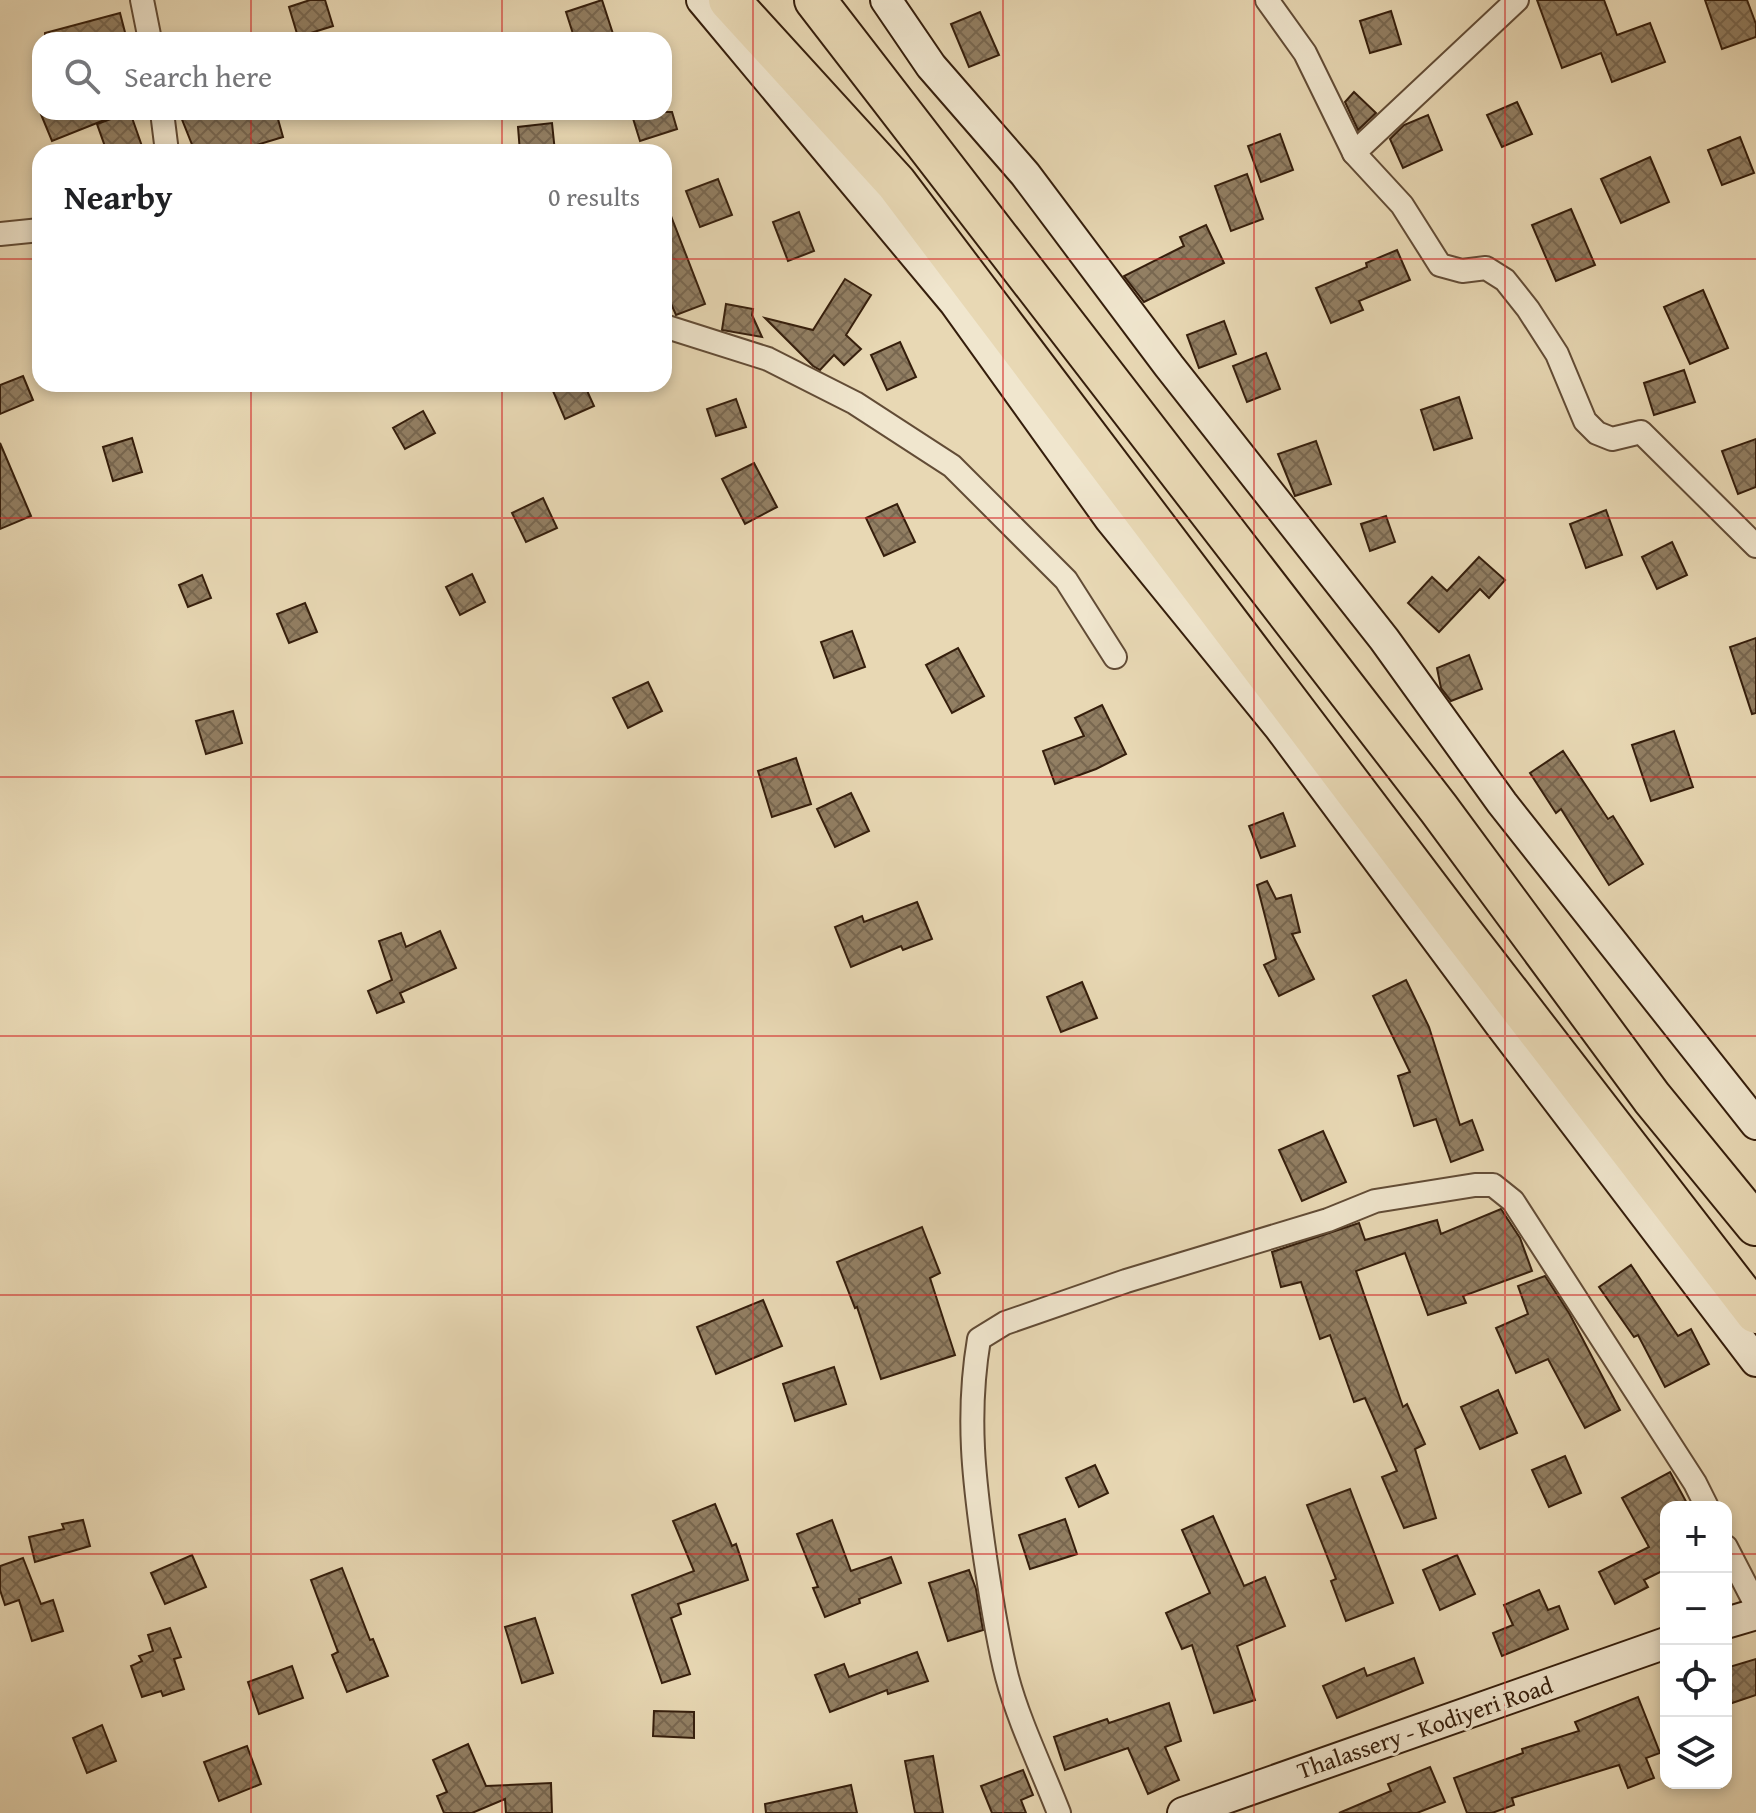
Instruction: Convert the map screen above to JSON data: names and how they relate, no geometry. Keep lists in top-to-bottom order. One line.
{"streets":{"street":["Thalassery - Kodiyeri Road"]},"page":{"search":"Search here","heading":["Nearby","0 results"],"map_buttons":["+","−"]}}
